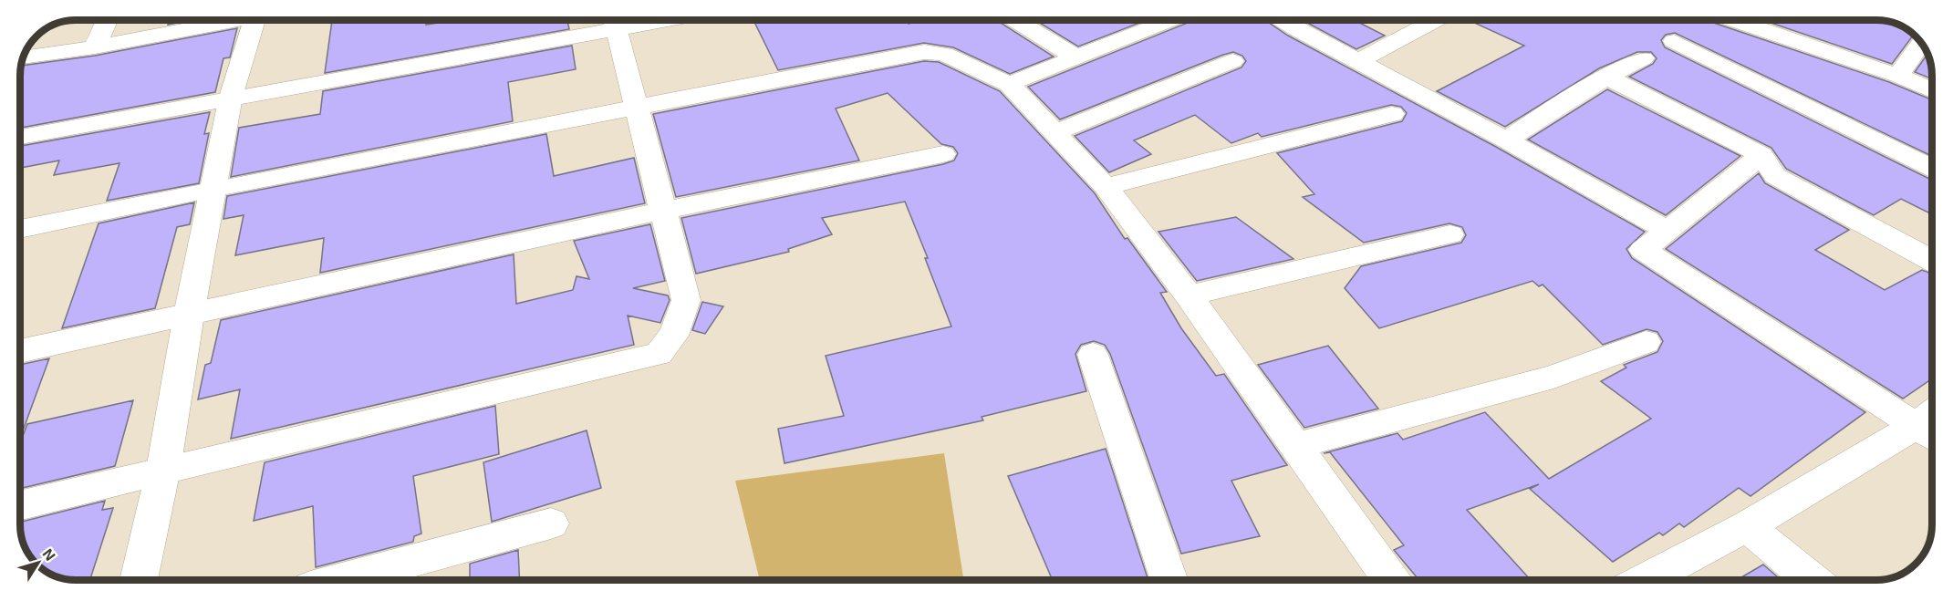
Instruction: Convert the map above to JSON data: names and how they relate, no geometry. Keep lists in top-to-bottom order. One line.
{"north":"top right"}
